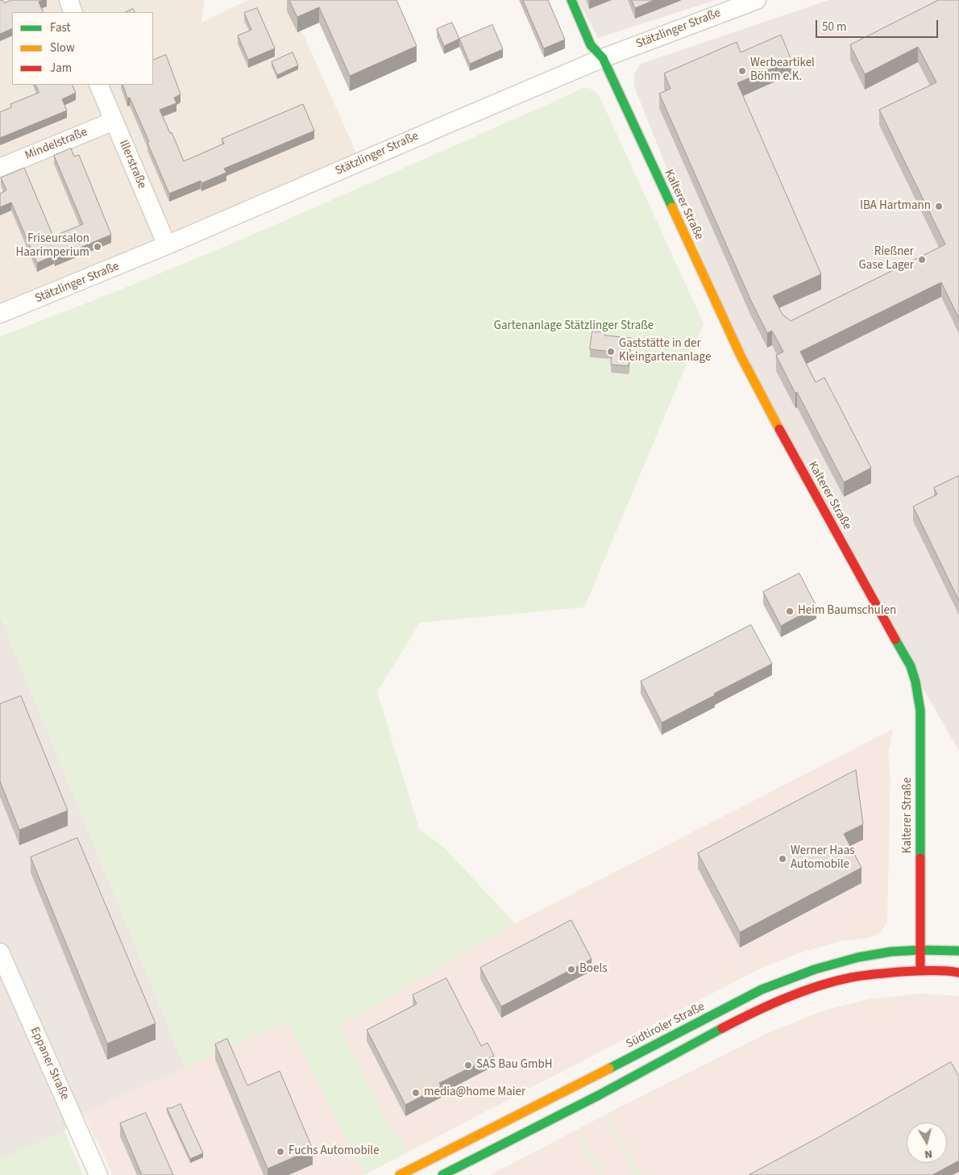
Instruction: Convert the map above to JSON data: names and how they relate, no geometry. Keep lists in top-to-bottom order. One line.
{"streets":{"main road":["Kalterer Straße","Südtiroler Straße"],"street":["Stätzlinger Straße","Mindelstraße","Illerstraße","Eppaner Straße"]},"crossings":[["Stätzlinger Straße","Illerstraße"],["Stätzlinger Straße","Kalterer Straße"],["Mindelstraße","Illerstraße"],["Kalterer Straße","Südtiroler Straße"]],"parks":["Gartenanlage Stätzlinger Straße"],"places":["Werbeartikel Böhm e.K.","IBA Hartmann","Friseursalon Haarimperium","Rießner Gase Lager","Gaststätte in der Kleingartenanlage","Heim Baumschulen","Werner Haas Automobile","Boels","SAS Bau GmbH","media@home Maier","Fuchs Automobile"],"legend":["Fast","Slow","Jam"],"scale_bar":"50 m","north":"bottom"}
